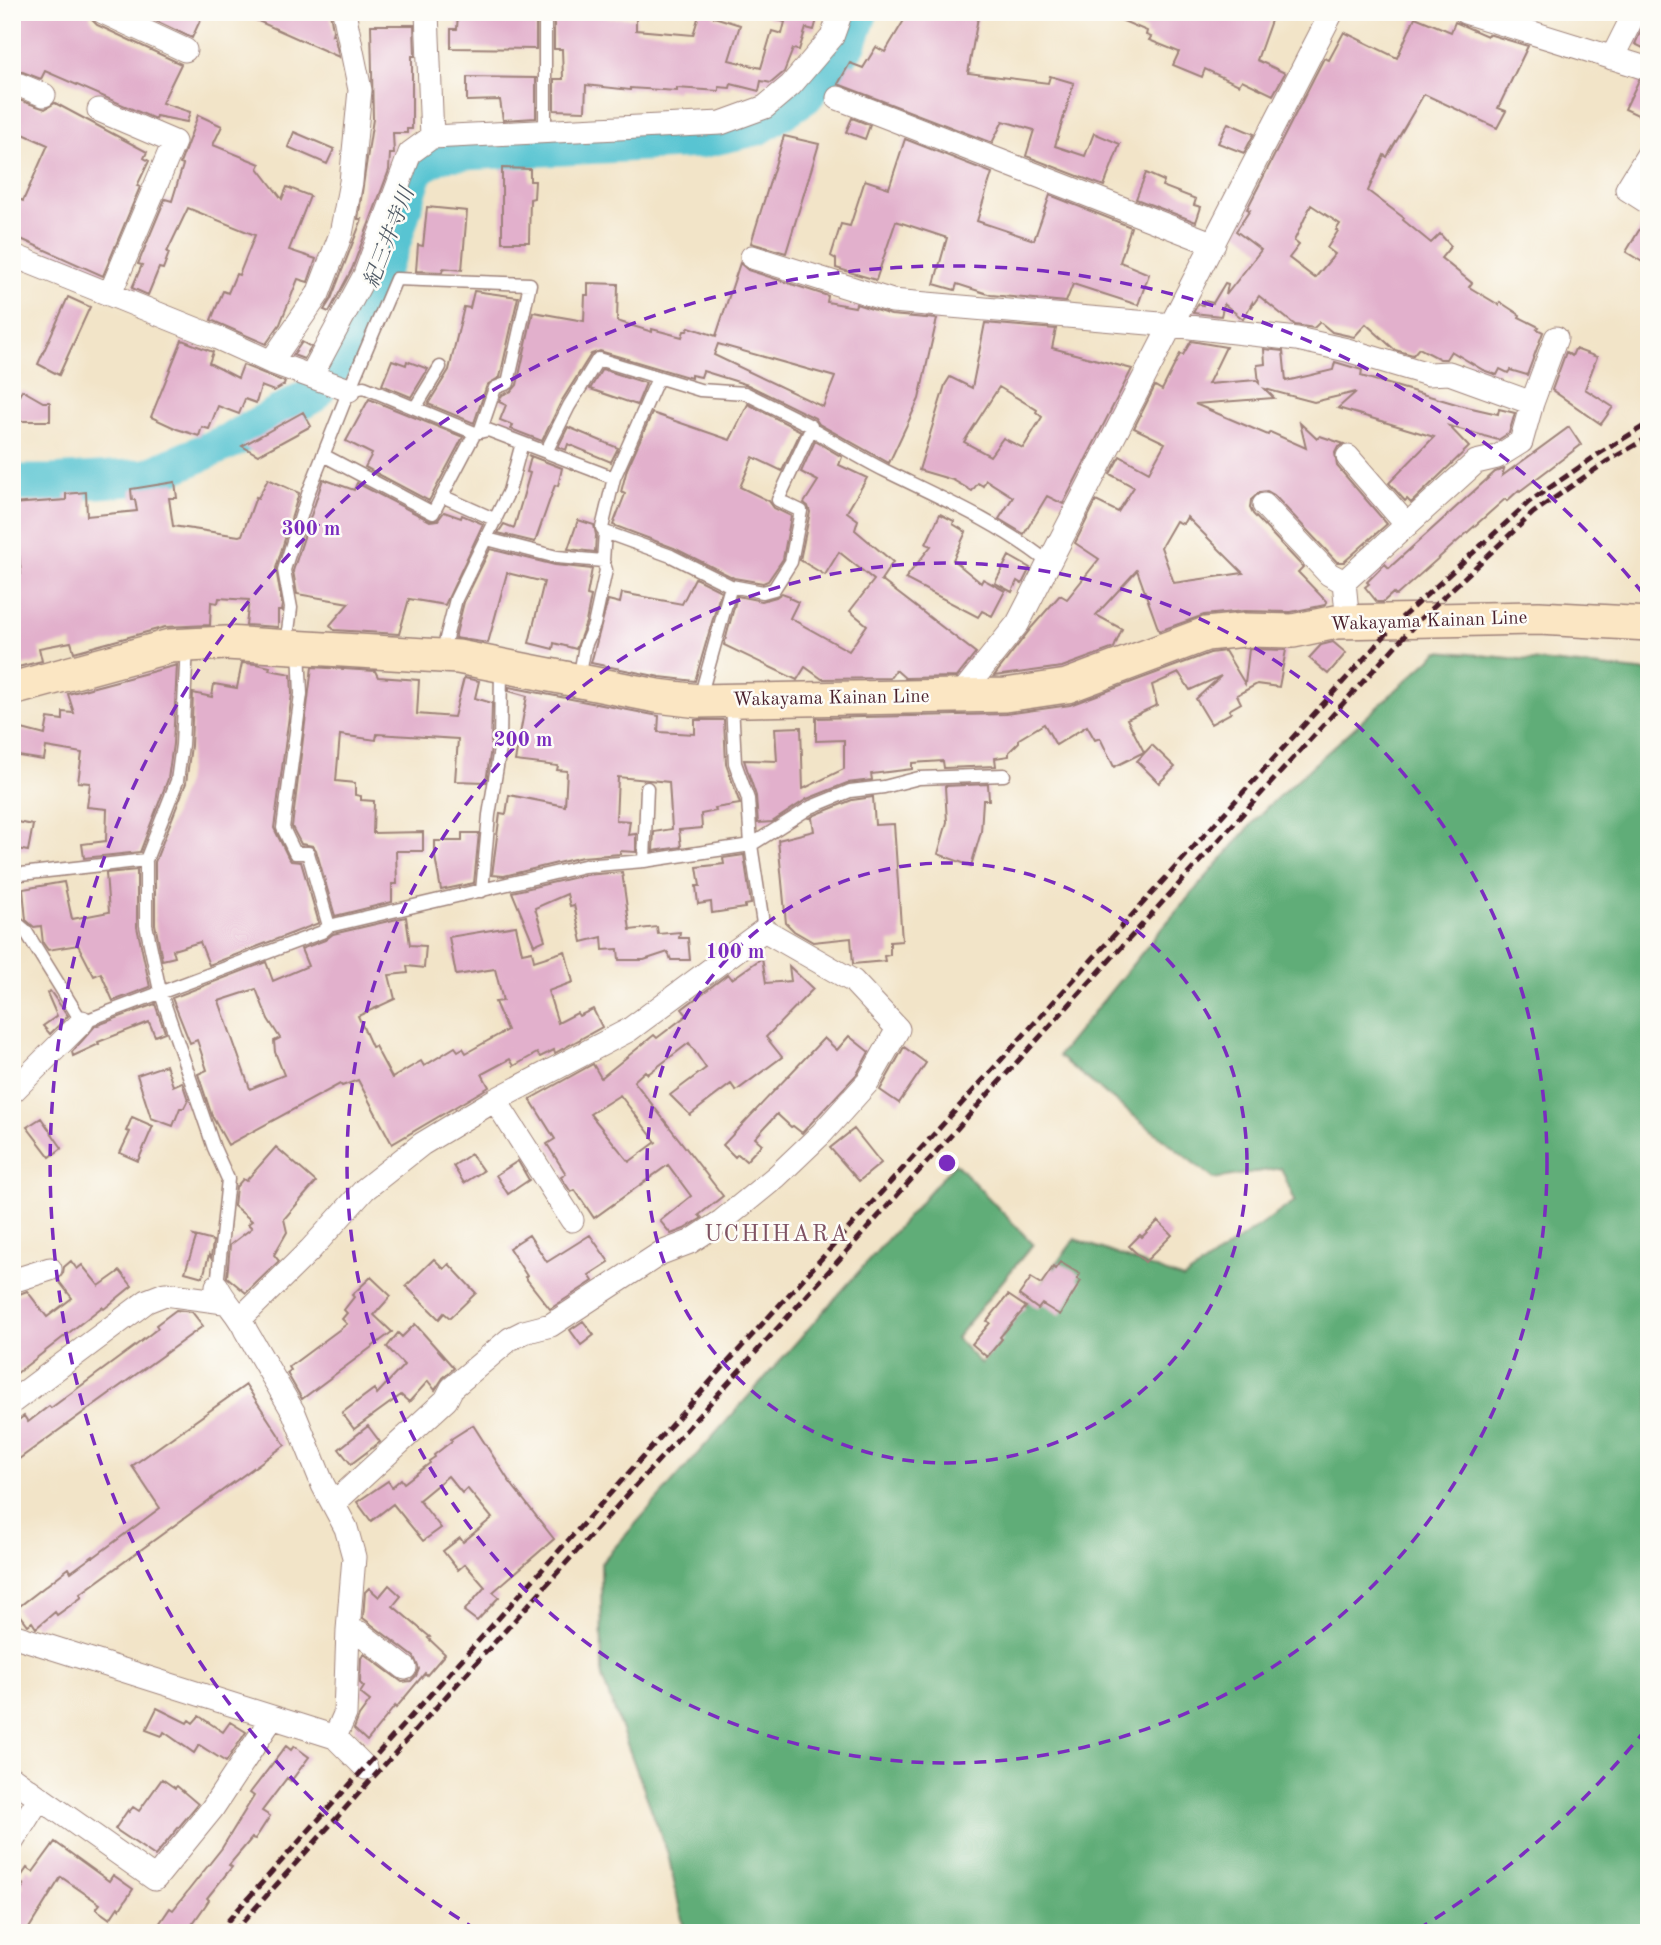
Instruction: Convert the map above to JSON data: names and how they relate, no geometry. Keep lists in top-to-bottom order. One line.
{"streets":{"main road":["Wakayama Kainan Line"]},"districts":["UCHIHARA"],"water":["紀三井寺川"],"rings":["300 m","200 m","100 m"]}
